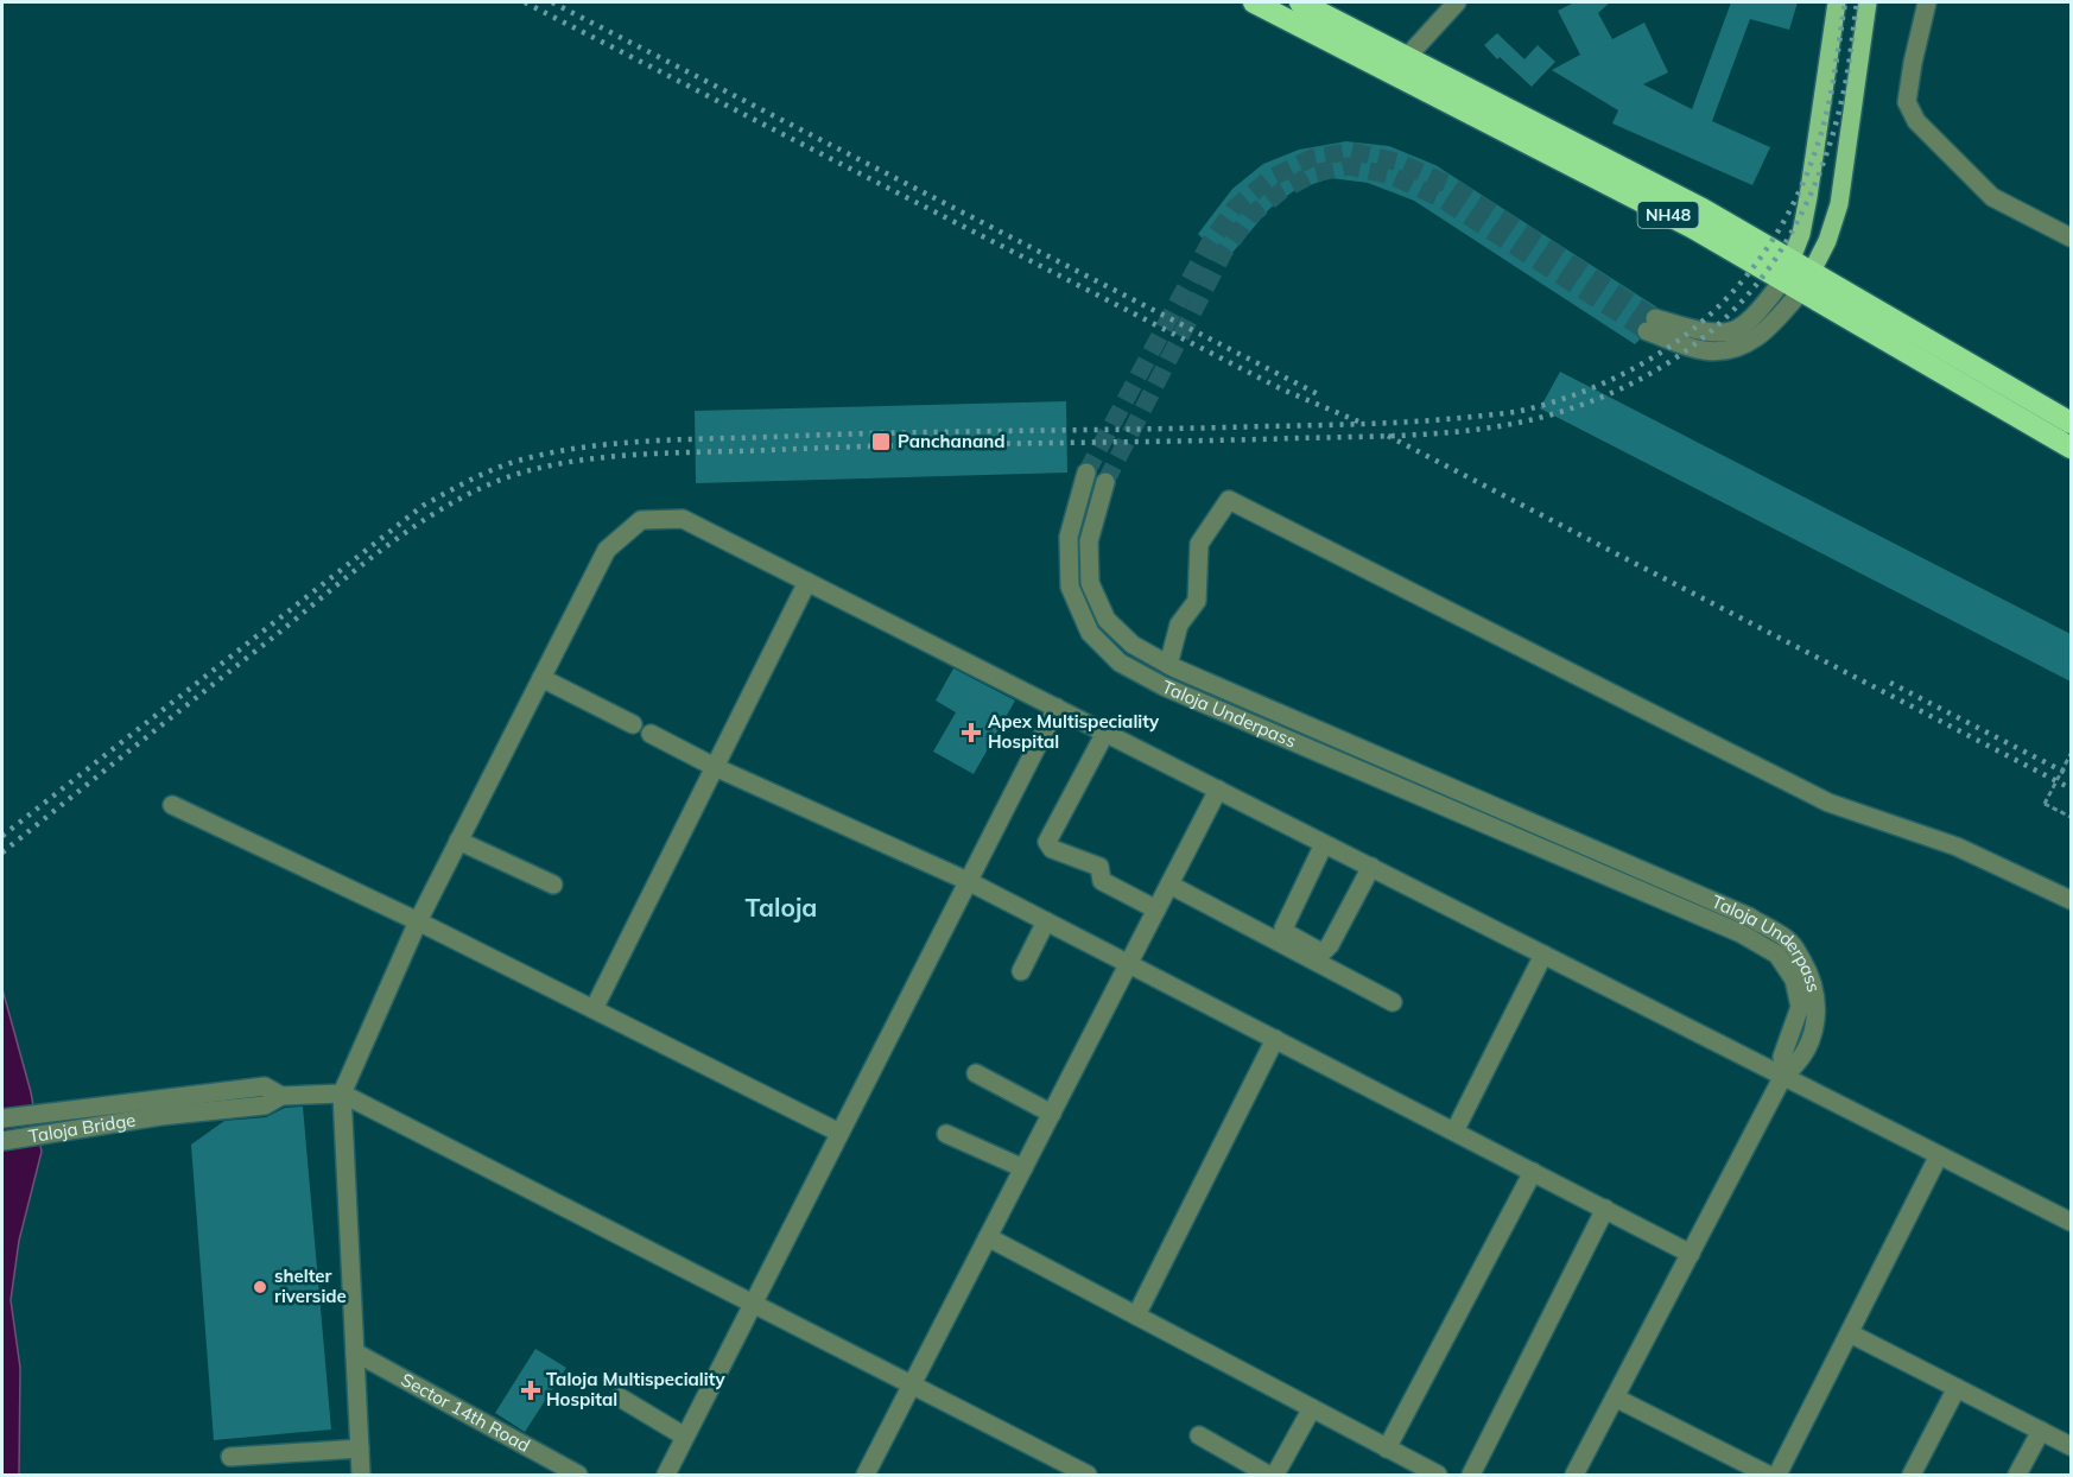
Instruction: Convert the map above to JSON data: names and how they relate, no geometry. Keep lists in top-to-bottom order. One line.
{"streets":{"highway":["NH48"],"street":["Taloja Underpass","Taloja Bridge","Sector 14th Road"]},"districts":["Taloja"],"places":{"transit":["Panchanand"],"health":["Apex Multispeciality Hospital","Taloja Multispeciality Hospital"],"other":["shelter riverside"]}}
